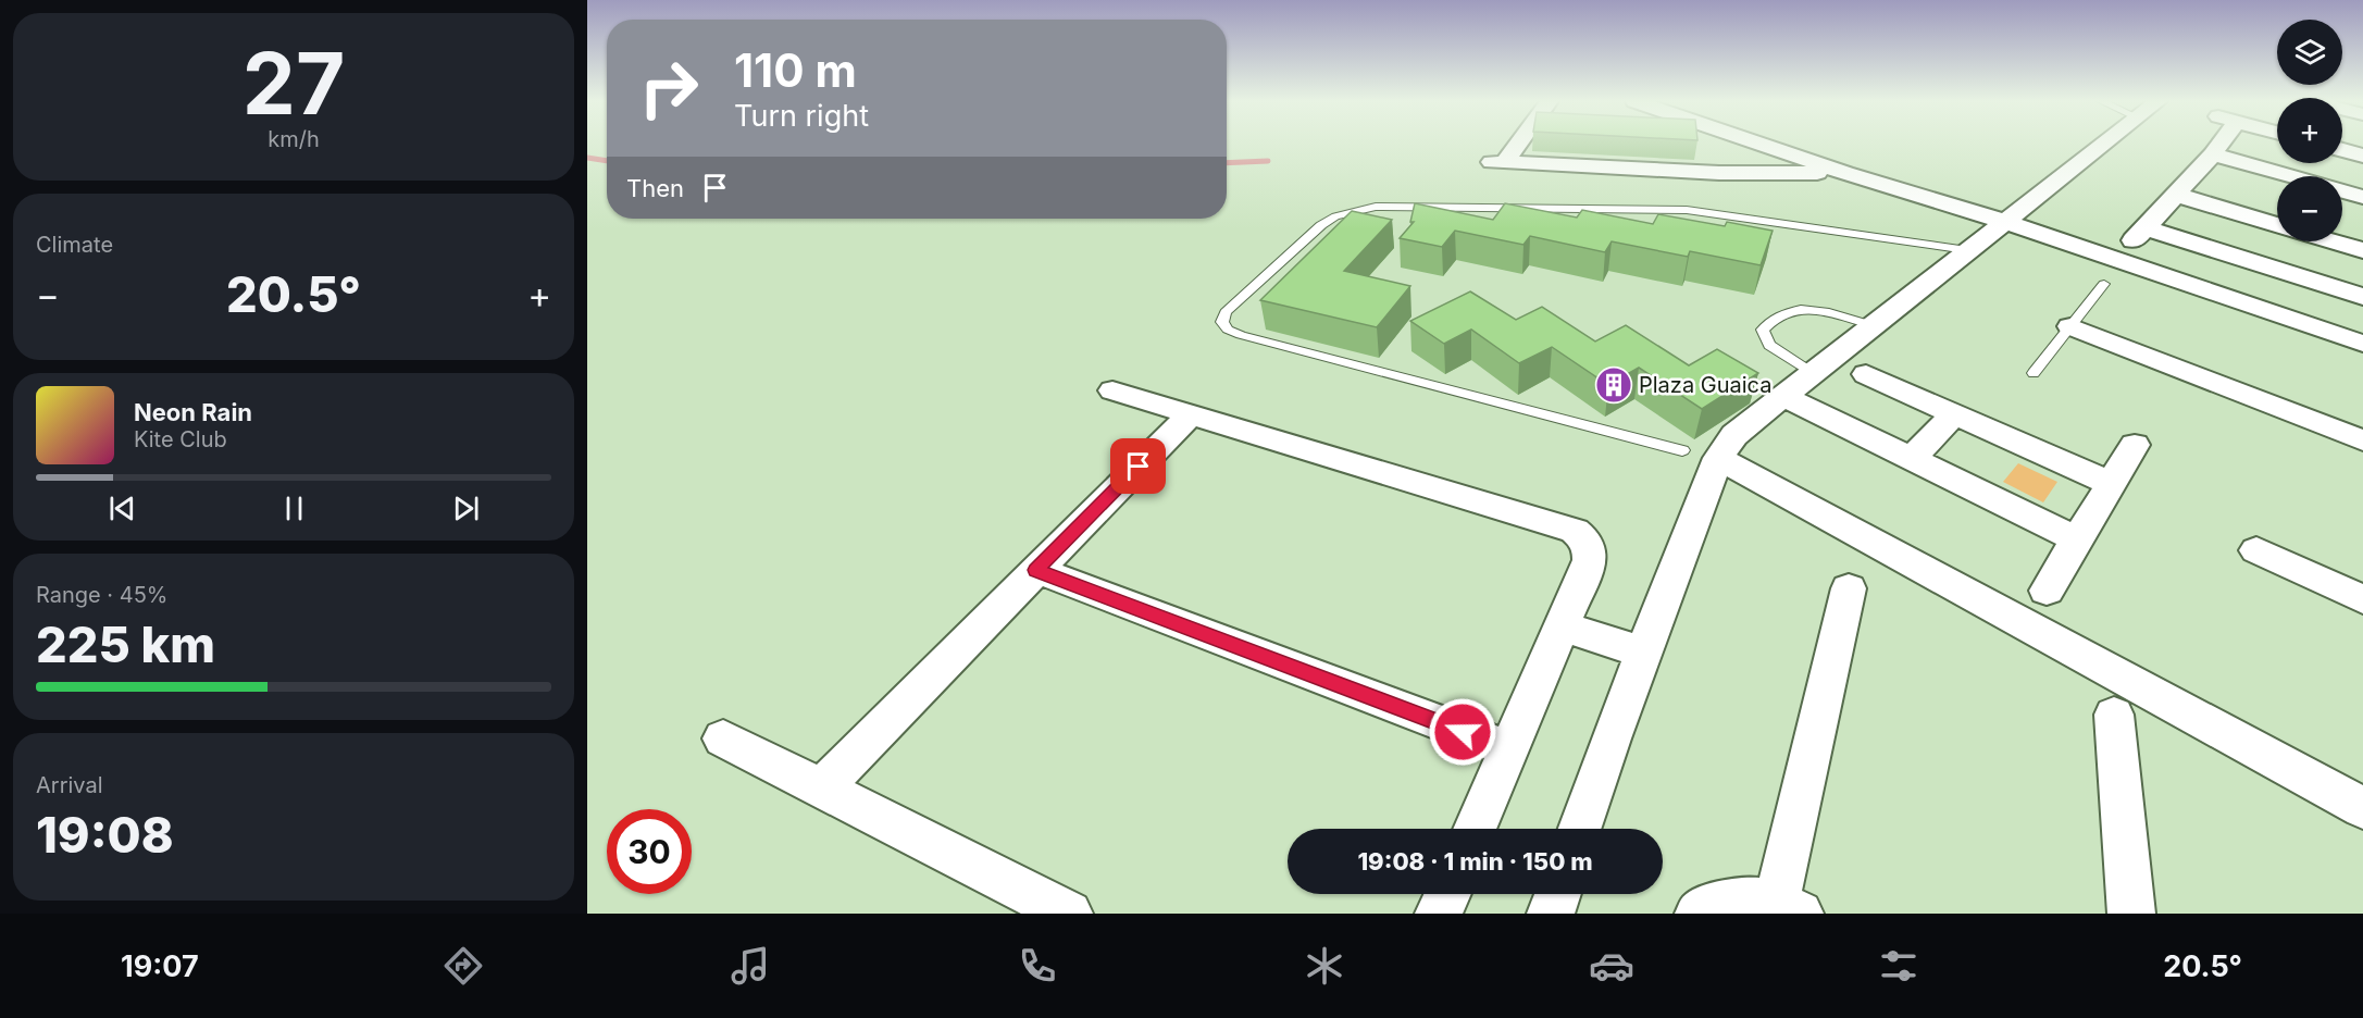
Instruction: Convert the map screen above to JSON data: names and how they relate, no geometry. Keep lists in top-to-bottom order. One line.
{"places":{"building":["Plaza Guaica"]},"page":{"tile":[["27","km/h"],"Climate",["Range · 45%","225 km"],["Arrival","19:08"]],"map_buttons":["+","−"],"turn":["110 m","Turn right"],"then":"Then","heat":["−","20.5°","+"],"song":["Neon Rain","Kite Club"],"limit":"30","trip":"19:08 · 1 min · 150 m","tabs":["19:07","20.5°"]}}
